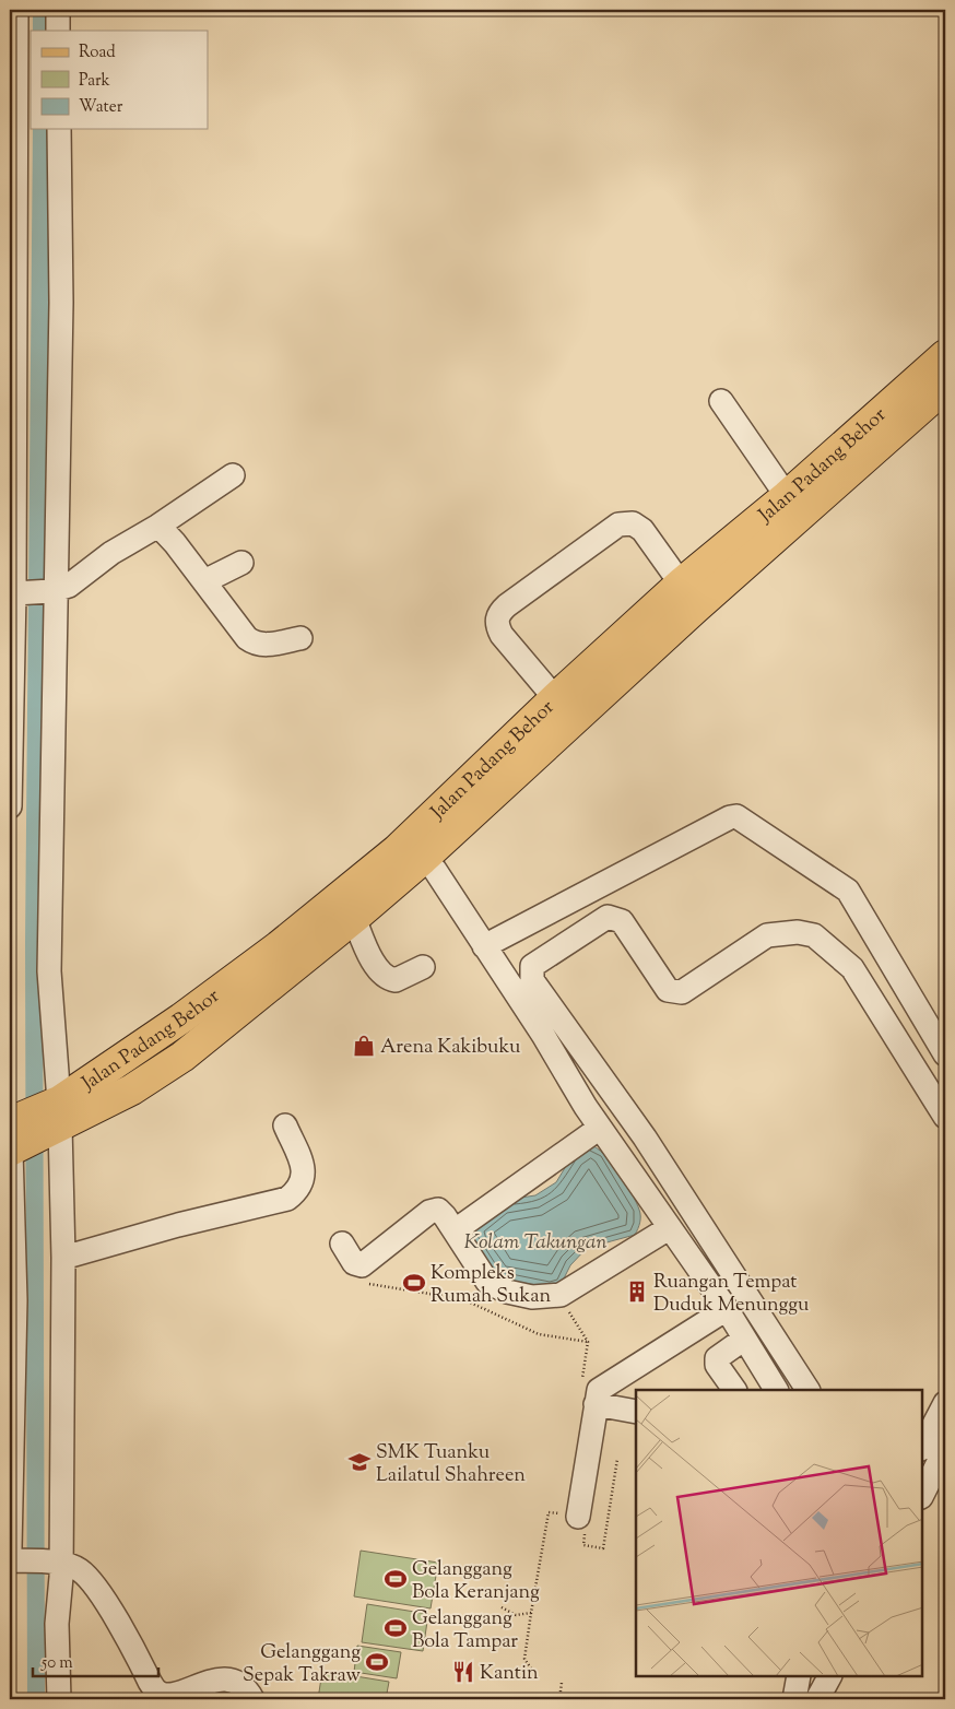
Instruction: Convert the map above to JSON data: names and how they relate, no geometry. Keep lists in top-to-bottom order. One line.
{"streets":{"main road":["Jalan Padang Behor"]},"water":["Kolam Takungan"],"places":{"shop":["Arena Kakibuku"],"sports":["Kompleks Rumah Sukan","Gelanggang Bola Keranjang","Gelanggang Bola Tampar","Gelanggang Sepak Takraw"],"building":["Ruangan Tempat Duduk Menunggu"],"school or university":["SMK Tuanku Lailatul Shahreen"],"restaurant":["Kantin"]},"legend":["Road","Park","Water"],"scale_bar":"50 m"}
